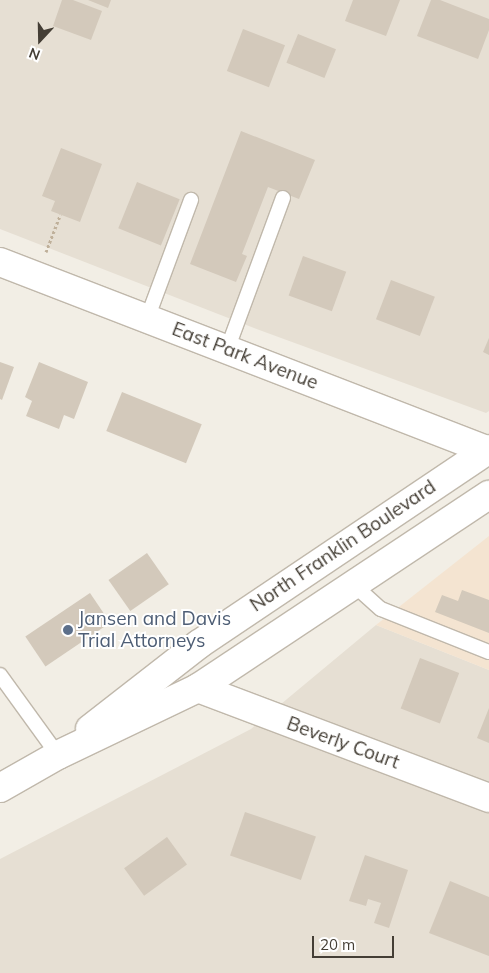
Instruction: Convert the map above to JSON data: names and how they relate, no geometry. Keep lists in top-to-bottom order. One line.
{"streets":{"street":["East Park Avenue","North Franklin Boulevard","Beverly Court"]},"crossings":[["East Park Avenue","North Franklin Boulevard"],["North Franklin Boulevard","Beverly Court"]],"places":["Jansen and Davis Trial Attorneys"],"scale_bar":"20 m","north":"bottom"}
